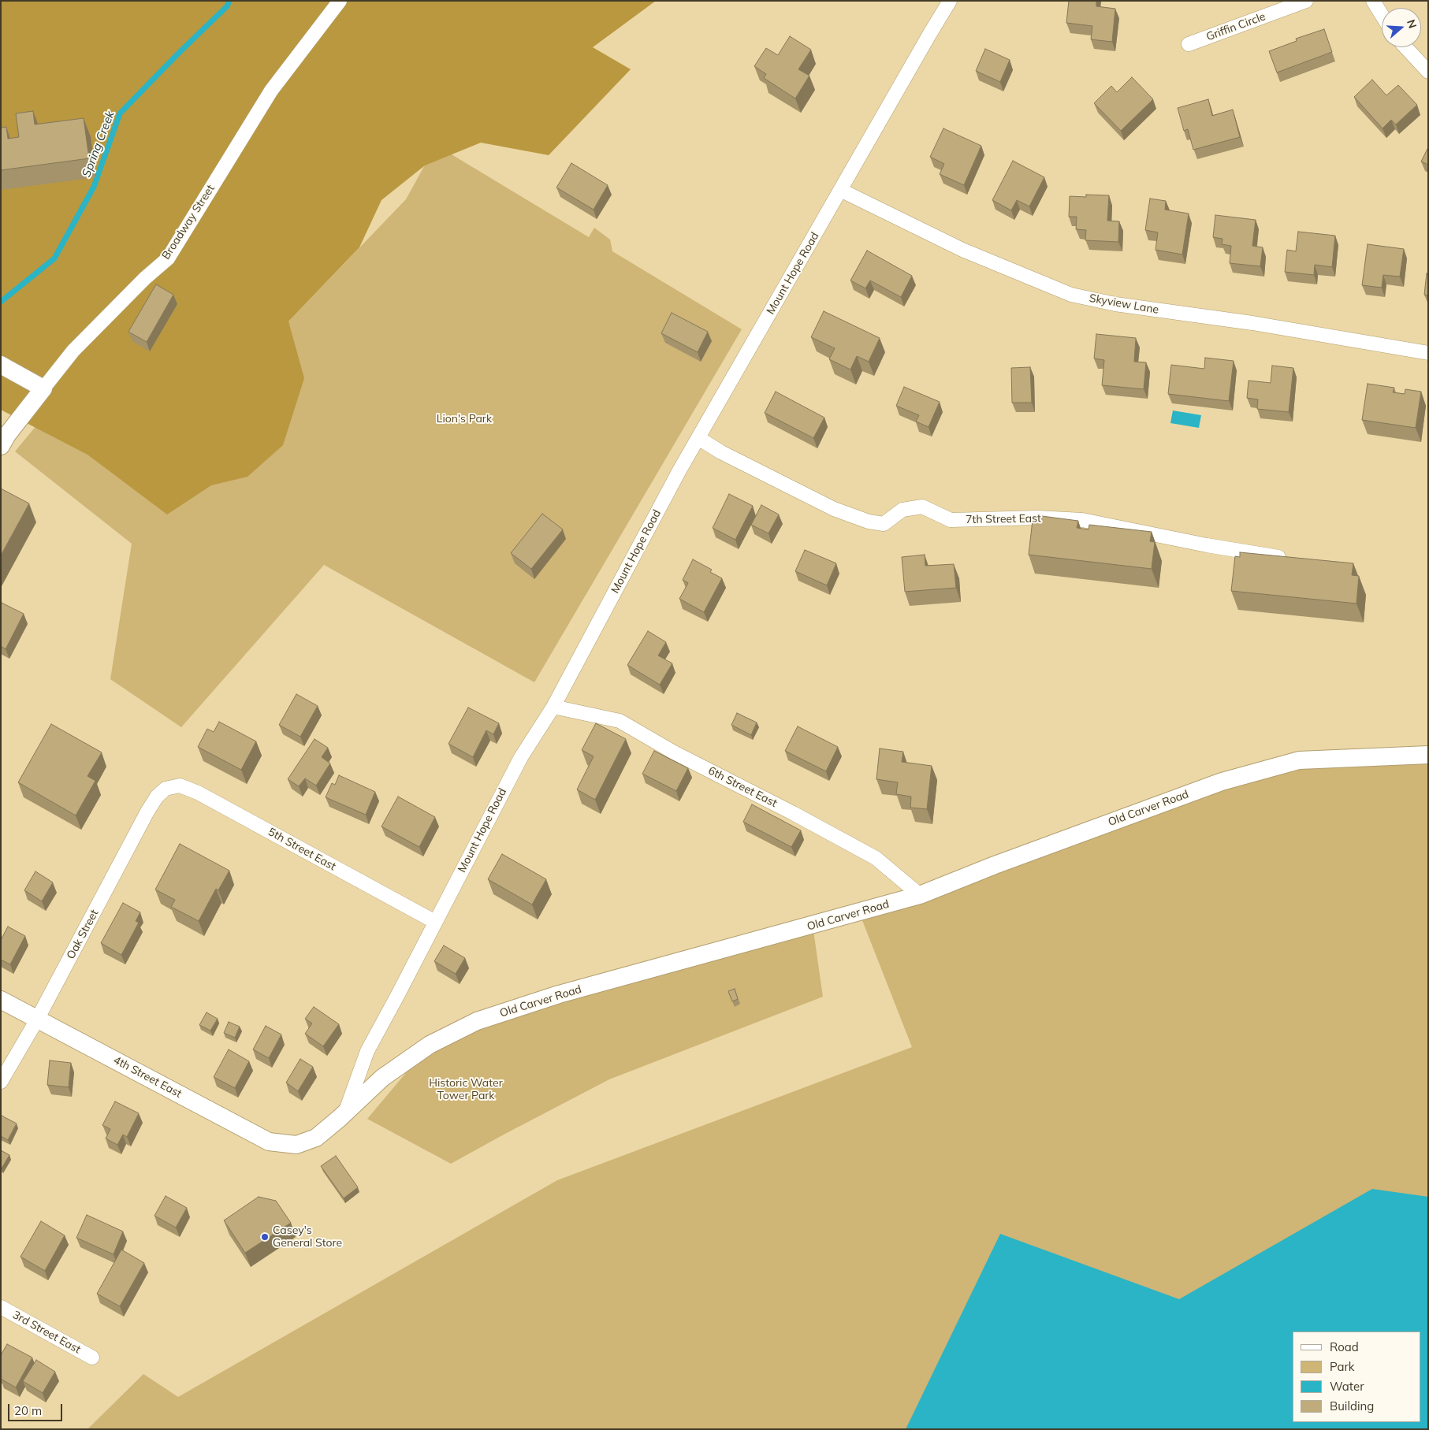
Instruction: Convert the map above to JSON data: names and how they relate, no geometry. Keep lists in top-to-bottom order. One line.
{"streets":{"street":["Griffin Circle","Broadway Street","Mount Hope Road","Skyview Lane","7th Street East","6th Street East","Old Carver Road","5th Street East","Oak Street","4th Street East","3rd Street East"]},"crossings":[["Mount Hope Road","Skyview Lane"],["Mount Hope Road","7th Street East"],["Mount Hope Road","6th Street East"],["Mount Hope Road","Old Carver Road"],["Mount Hope Road","5th Street East"],["6th Street East","Old Carver Road"],["Old Carver Road","4th Street East"],["5th Street East","Oak Street"],["Oak Street","4th Street East"]],"water":["Spring Creek"],"parks":["Lion's Park","Historic Water Tower Park"],"places":["Casey's General Store"],"legend":["Road","Park","Water","Building"],"scale_bar":"20 m","north":"right"}
